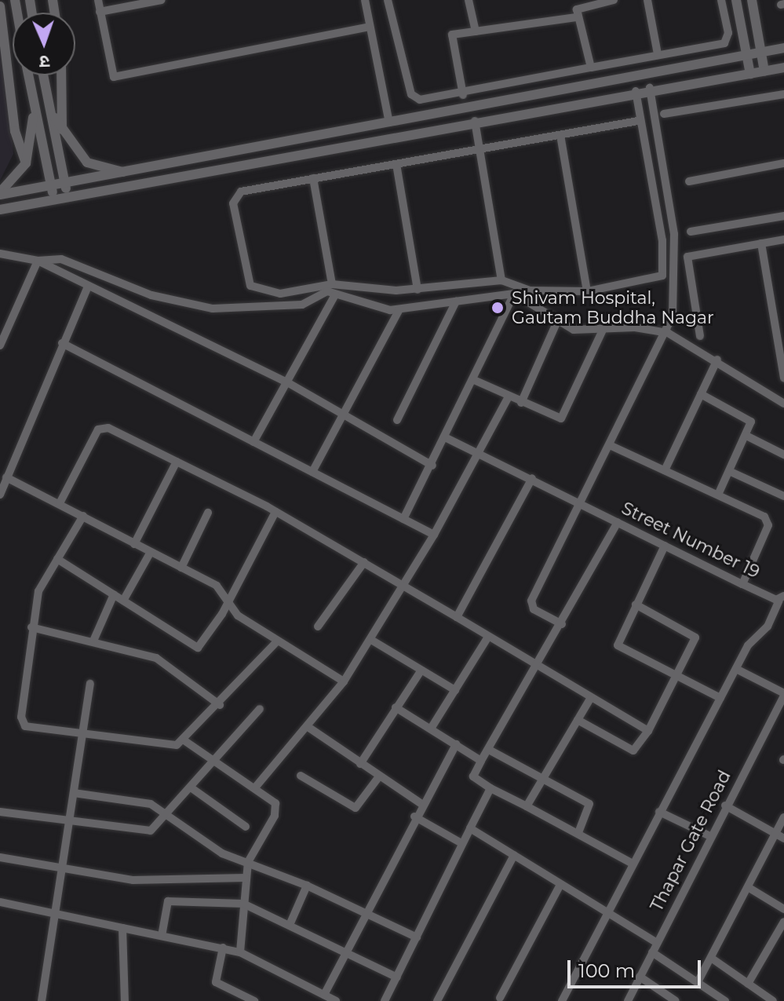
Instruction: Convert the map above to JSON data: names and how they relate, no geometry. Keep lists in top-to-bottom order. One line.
{"streets":{"street":["Street Number 19","Thapar Gate Road"]},"places":["Shivam Hospital, Gautam Buddha Nagar"],"scale_bar":"100 m","north":"bottom"}
